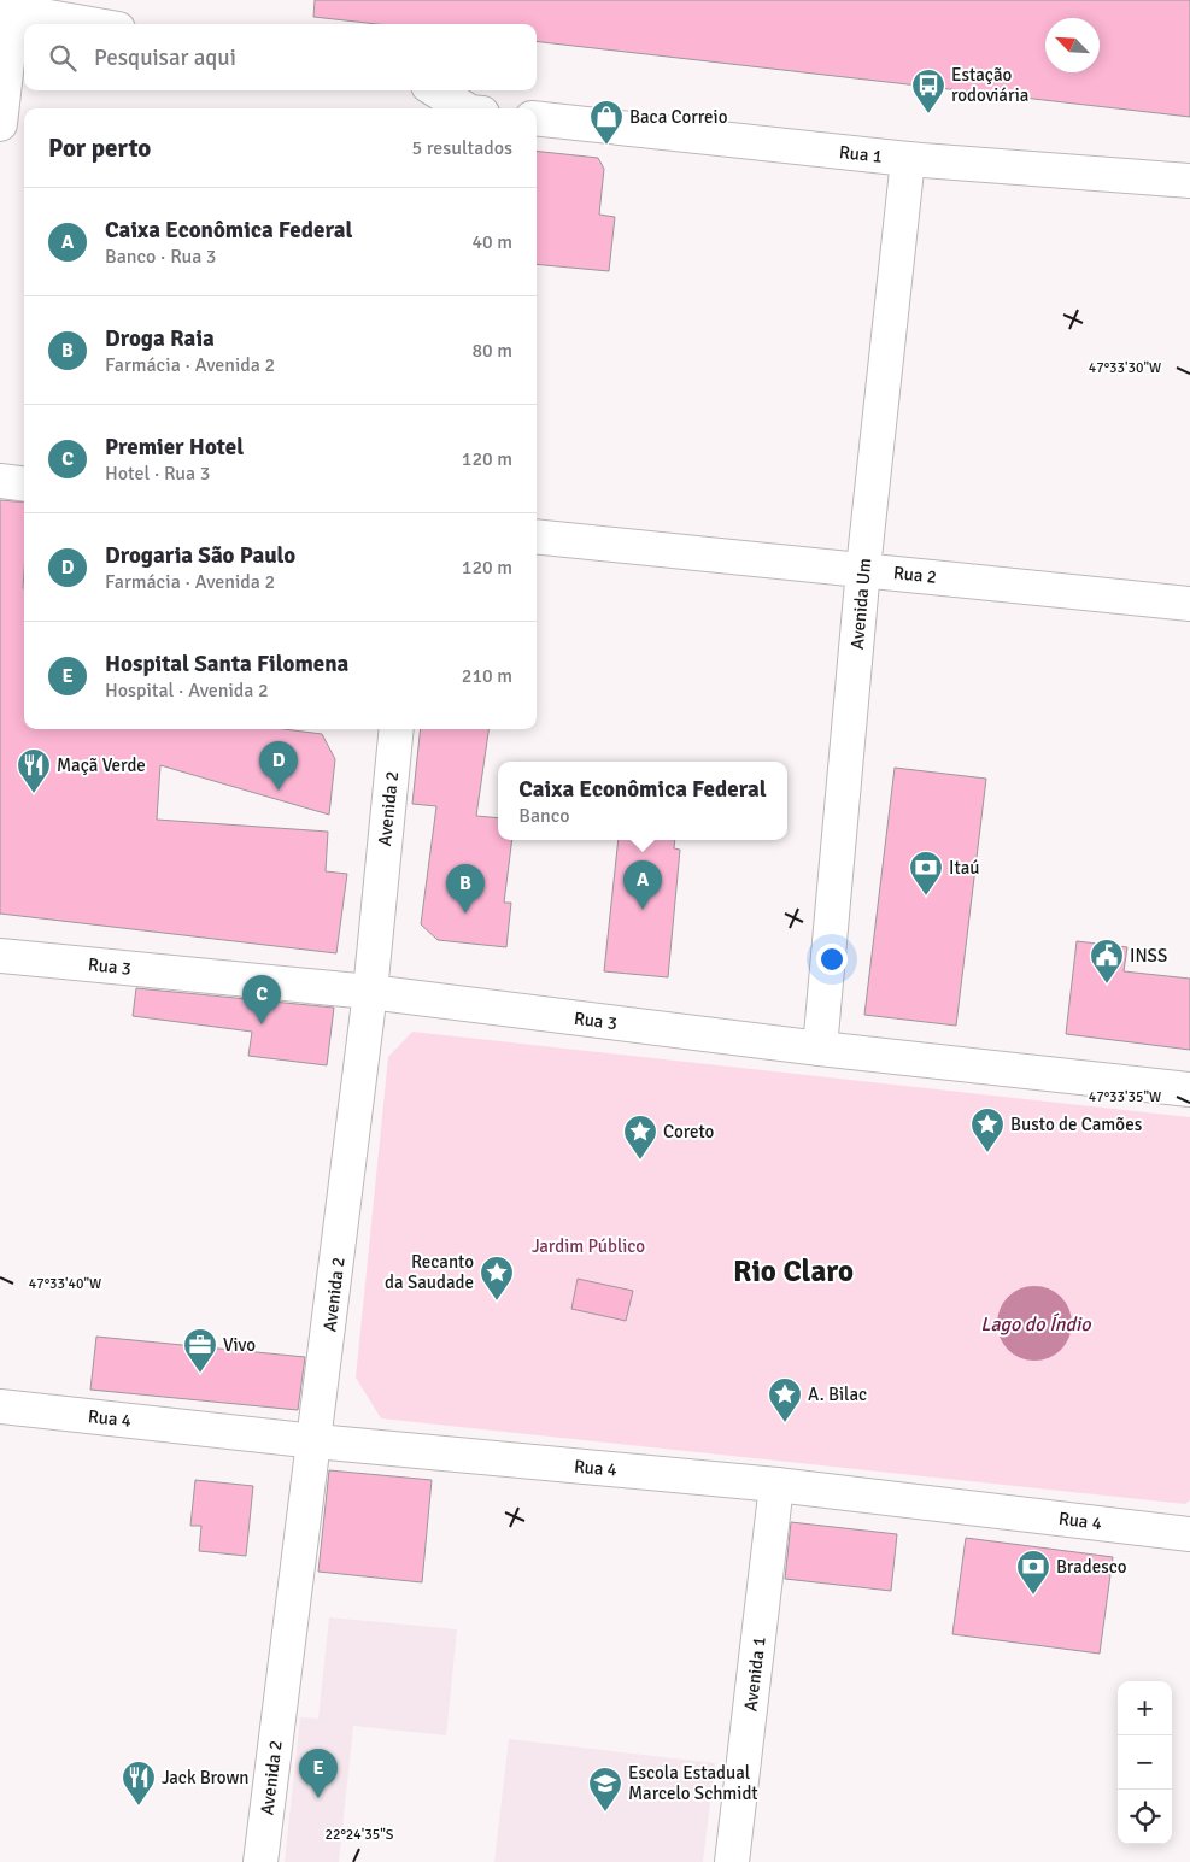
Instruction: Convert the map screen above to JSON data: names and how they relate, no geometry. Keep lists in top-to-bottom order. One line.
{"streets":{"street":["Rua 1","Rua 2","Avenida Um","Avenida 2","Rua 3","Rua 4","Avenida 1"]},"crossings":[["Rua 1","Avenida Um"],["Rua 2","Avenida Um"],["Avenida Um","Rua 3"],["Avenida 2","Rua 3"],["Avenida 2","Rua 4"],["Rua 4","Avenida 1"]],"districts":["Rio Claro"],"water":["Lago do Índio"],"parks":["Jardim Público"],"places":{"bus stop":["Estação rodoviária"],"shop":["Baca Correio"],"restaurant":["Maçã Verde","Jack Brown"],"bank":["Itaú","Bradesco"],"public building":["INSS"],"place":["Busto de Camões","Coreto","Recanto da Saudade","A. Bilac"],"office":["Vivo"],"school or university":["Escola Estadual Marcelo Schmidt"]},"north":"top left","page":{"search":"Pesquisar aqui","heading":["Por perto","5 resultados"],"list":[{"mark":"A","name":"Caixa Econômica Federal","note":"Banco · Rua 3","value":"40 m"},{"mark":"B","name":"Droga Raia","note":"Farmácia · Avenida 2","value":"80 m"},{"mark":"C","name":"Premier Hotel","note":"Hotel · Rua 3","value":"120 m"},{"mark":"D","name":"Drogaria São Paulo","note":"Farmácia · Avenida 2","value":"120 m"},{"mark":"E","name":"Hospital Santa Filomena","note":"Hospital · Avenida 2","value":"210 m"}],"pins":["D","A","B","C","E"],"popup":["Caixa Econômica Federal","Banco"],"map_buttons":["+","−"]},"coordinates":["47°33'30\"W","47°33'35\"W","47°33'40\"W","22°24'35\"S"]}
